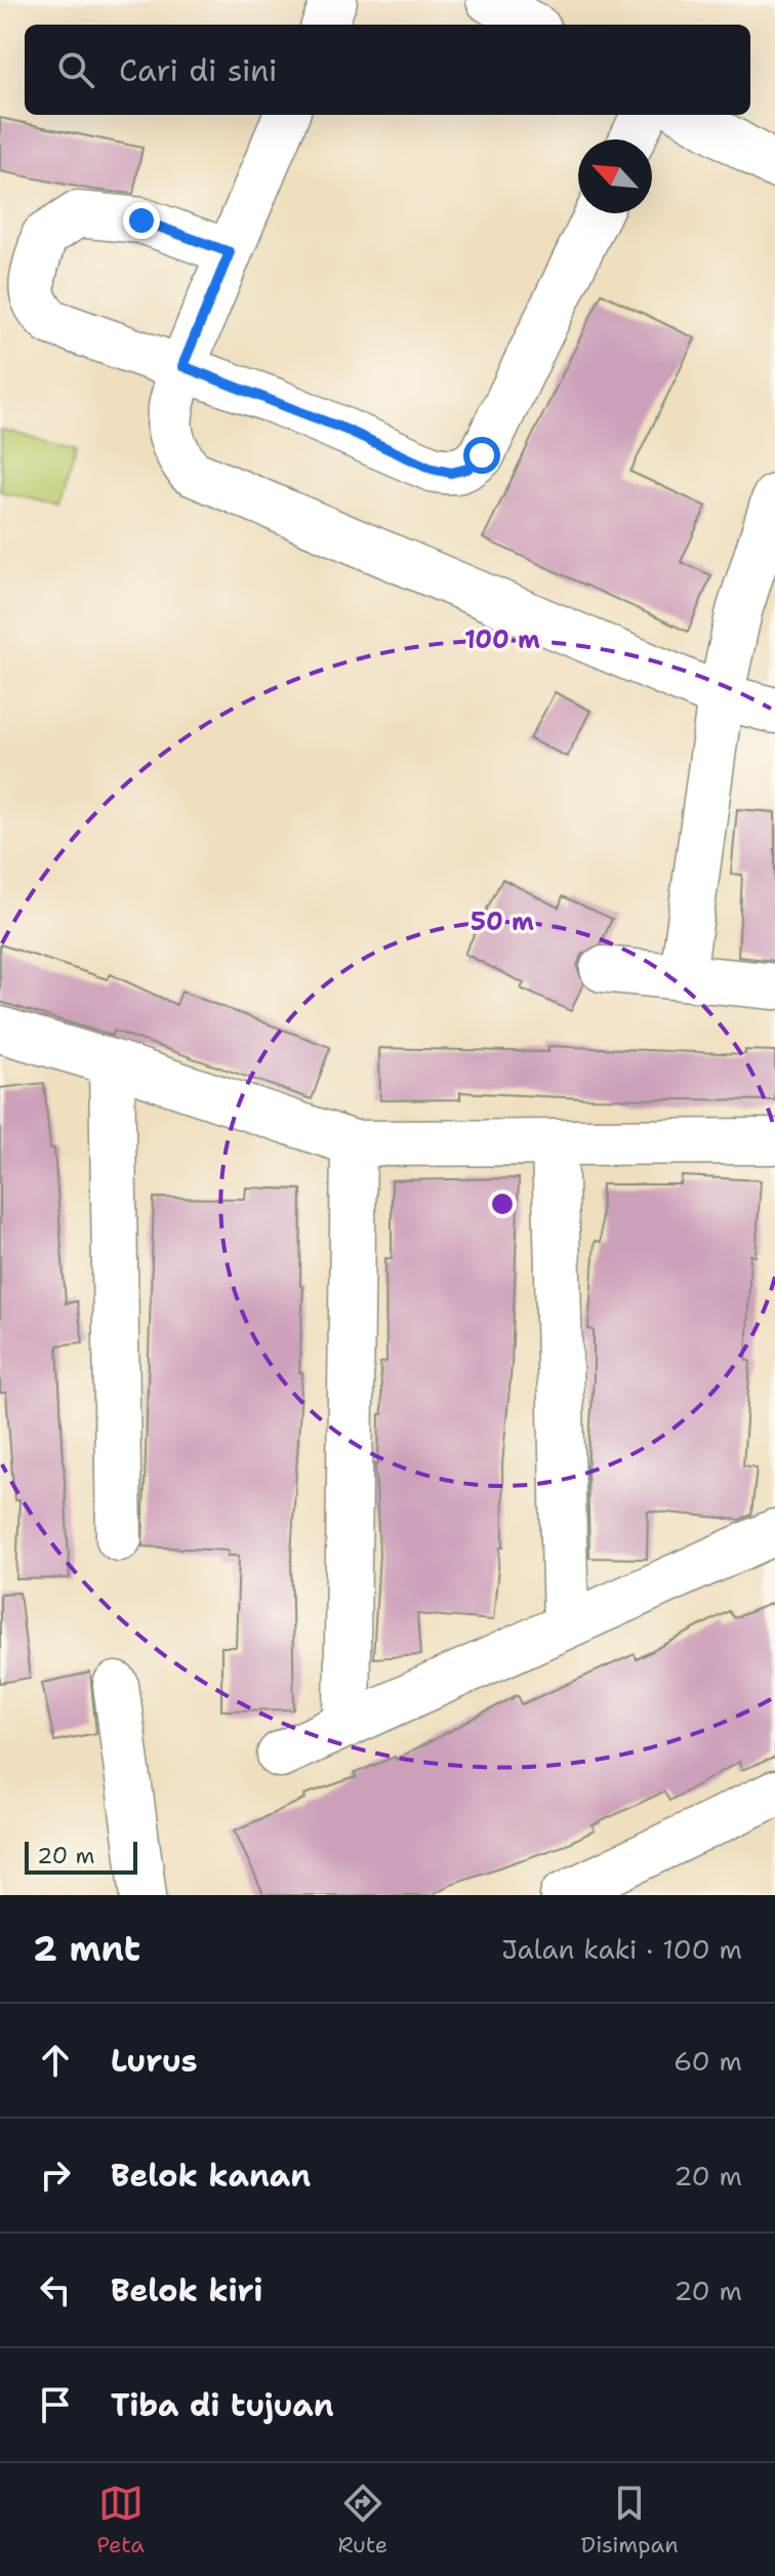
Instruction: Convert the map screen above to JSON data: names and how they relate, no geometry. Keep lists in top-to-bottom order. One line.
{"scale_bar":"20 m","north":"top left","page":{"search":"Cari di sini","scale":"20 m","heading":["2 mnt","Jalan kaki · 100 m"],"list":[["Lurus","60 m"],["Belok kanan","20 m"],["Belok kiri","20 m"],"Tiba di tujuan"],"nav":["Peta","Rute","Disimpan"]},"rings":["100 m","50 m"]}
